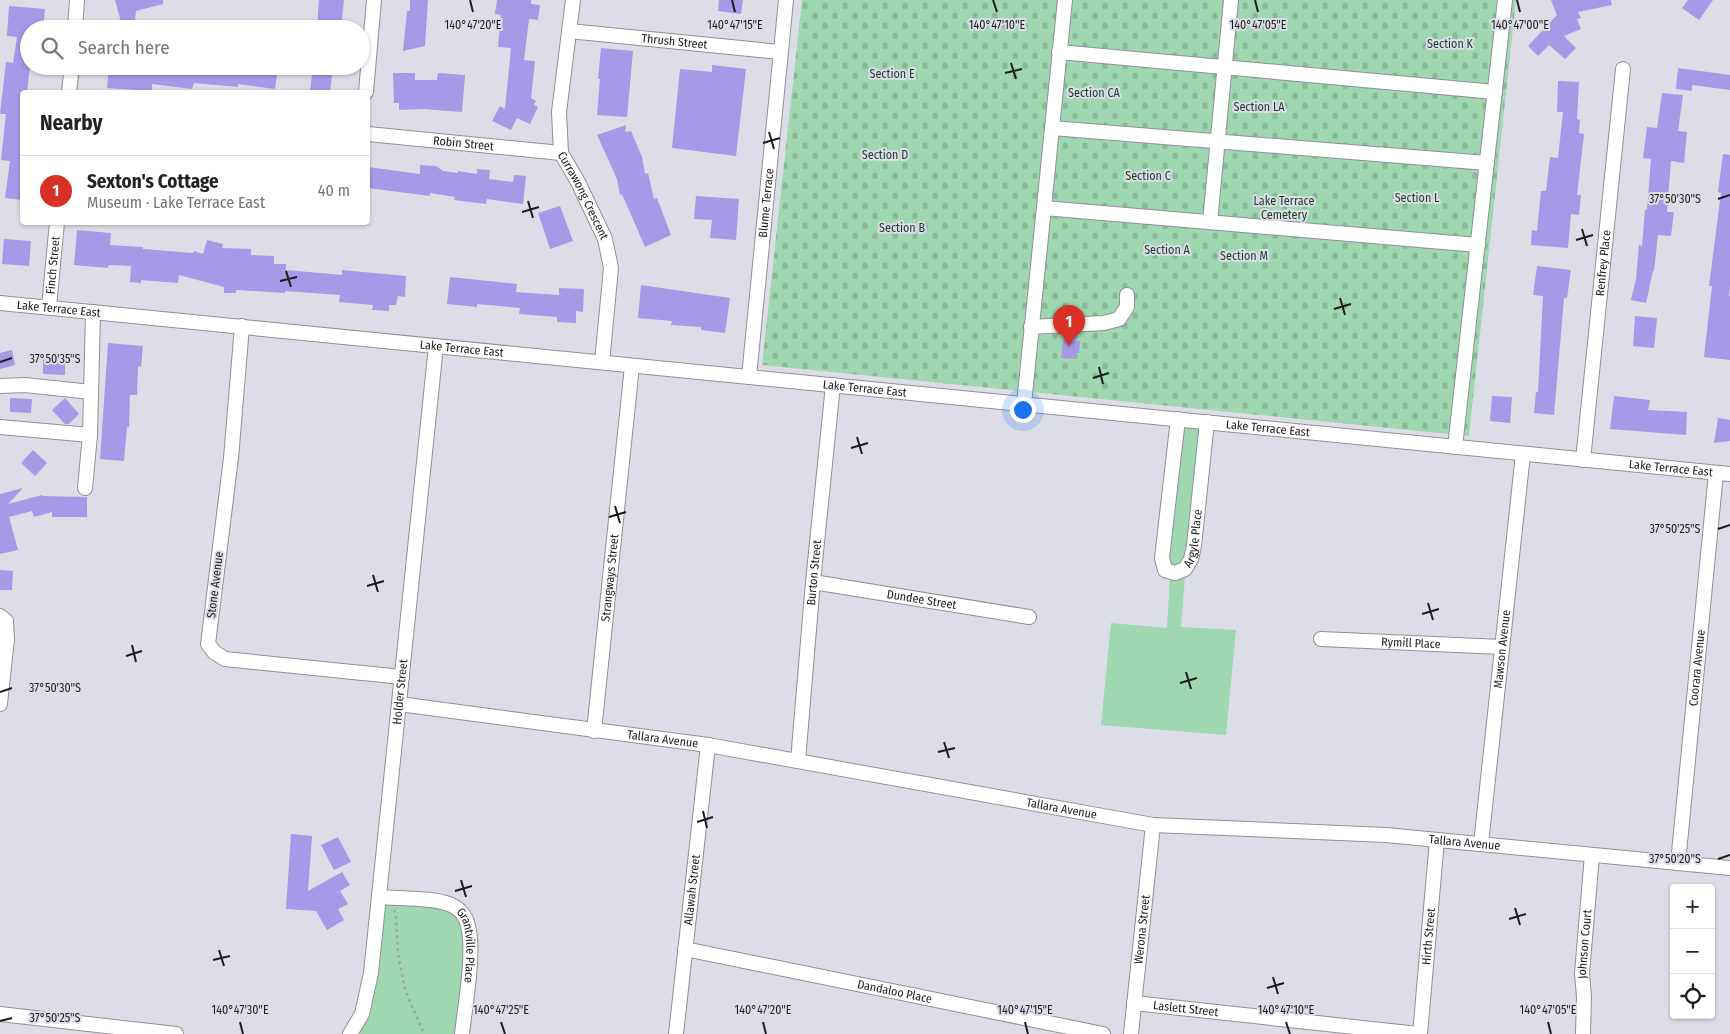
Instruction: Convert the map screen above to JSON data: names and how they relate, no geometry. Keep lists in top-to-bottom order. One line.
{"streets":{"street":["Thrush Street","Robin Street","Currawong Crescent","Blume Terrace","Renfrey Place","Finch Street","Lake Terrace East","Argyle Place","Burton Street","Strangways Street","Stone Avenue","Dundee Street","Rymill Place","Mawson Avenue","Coorara Avenue","Holder Street","Tallara Avenue","Allawah Street","Werona Street","Hirth Street","Johnson Court","Grantville Place","Dandaloo Place","Laslett Street"]},"crossings":[["Thrush Street","Currawong Crescent"],["Thrush Street","Blume Terrace"],["Robin Street","Currawong Crescent"],["Currawong Crescent","Lake Terrace East"],["Blume Terrace","Lake Terrace East"],["Renfrey Place","Lake Terrace East"],["Finch Street","Lake Terrace East"],["Lake Terrace East","Argyle Place"],["Lake Terrace East","Burton Street"],["Lake Terrace East","Strangways Street"],["Lake Terrace East","Stone Avenue"],["Lake Terrace East","Mawson Avenue"],["Lake Terrace East","Coorara Avenue"],["Lake Terrace East","Holder Street"],["Burton Street","Dundee Street"],["Burton Street","Tallara Avenue"],["Strangways Street","Tallara Avenue"],["Stone Avenue","Holder Street"],["Rymill Place","Mawson Avenue"],["Mawson Avenue","Tallara Avenue"],["Coorara Avenue","Tallara Avenue"],["Holder Street","Tallara Avenue"],["Holder Street","Grantville Place"],["Tallara Avenue","Allawah Street"],["Tallara Avenue","Werona Street"],["Tallara Avenue","Hirth Street"],["Tallara Avenue","Johnson Court"],["Allawah Street","Dandaloo Place"],["Werona Street","Laslett Street"],["Hirth Street","Laslett Street"]],"parks":["Section K","Section E","Section CA","Section LA","Section D","Section C","Section L","Lake Terrace Cemetery","Section B","Section A","Section M"],"page":{"search":"Search here","heading":"Nearby","list":[{"mark":"1","name":"Sexton's Cottage","note":"Museum · Lake Terrace East","value":"40 m"}],"pins":"1","map_buttons":["+","−"]},"coordinates":["140°47'20\"E","140°47'15\"E","140°47'10\"E","140°47'05\"E","140°47'00\"E","37°50'30\"S","37°50'35\"S","37°50'25\"S","37°50'20\"S","140°47'30\"E","140°47'25\"E"]}
